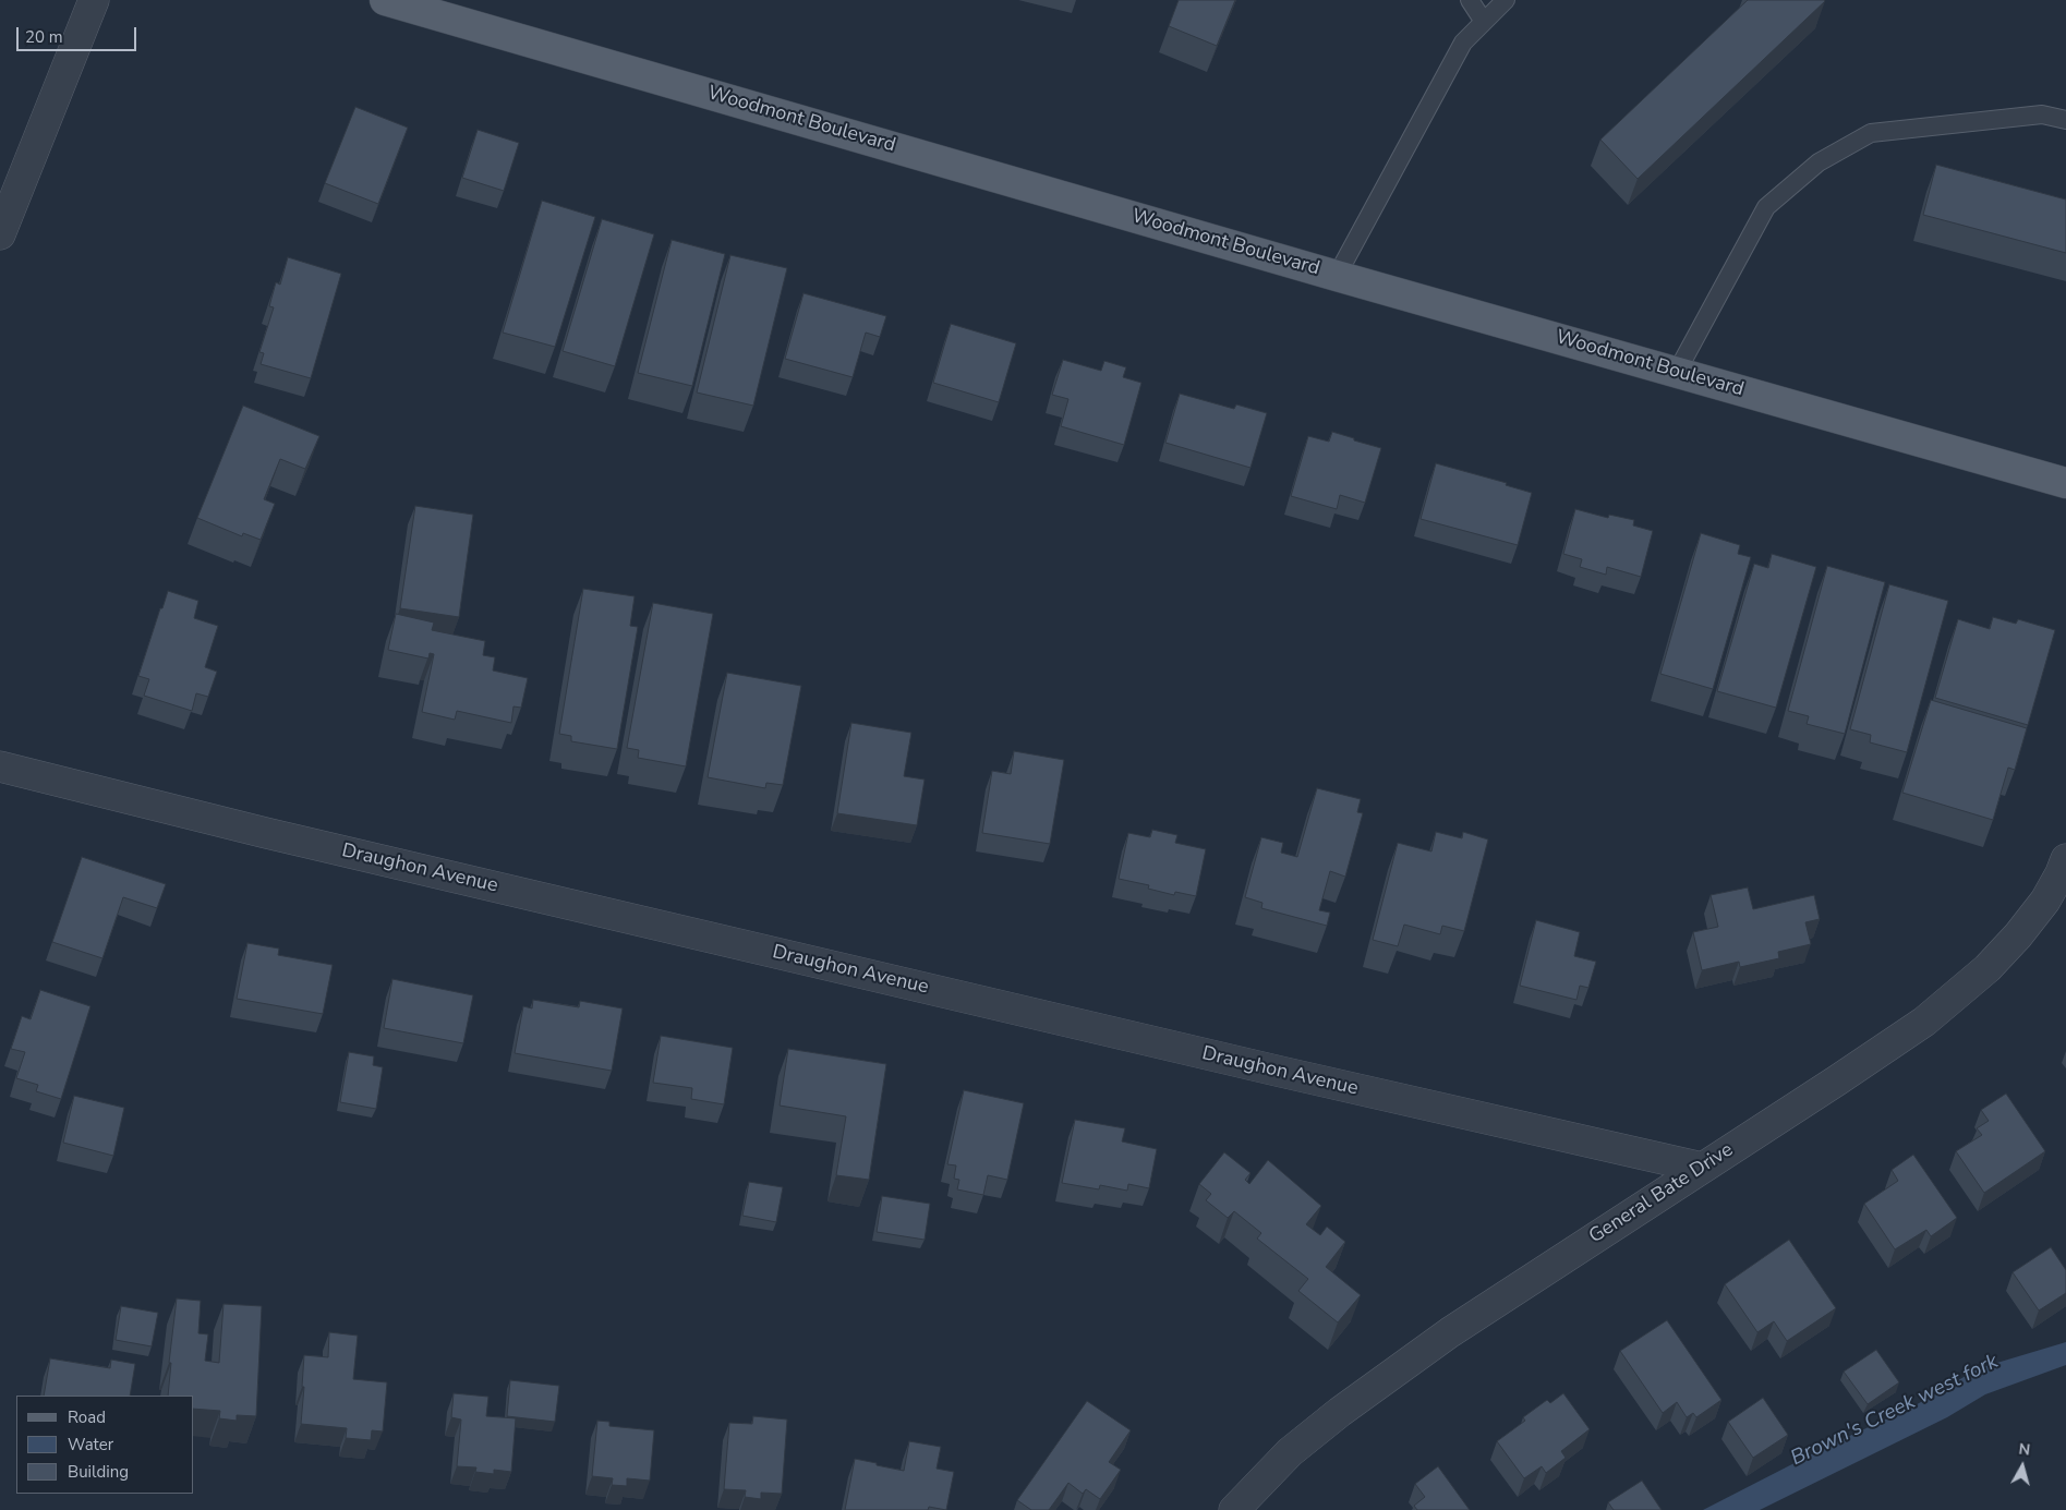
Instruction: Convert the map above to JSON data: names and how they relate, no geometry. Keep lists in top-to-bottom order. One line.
{"streets":{"main road":["Woodmont Boulevard"],"street":["Draughon Avenue","General Bate Drive"]},"crossings":[["Draughon Avenue","General Bate Drive"]],"water":["Brown's Creek west fork"],"legend":["Road","Water","Building"],"scale_bar":"20 m","north":"top"}
